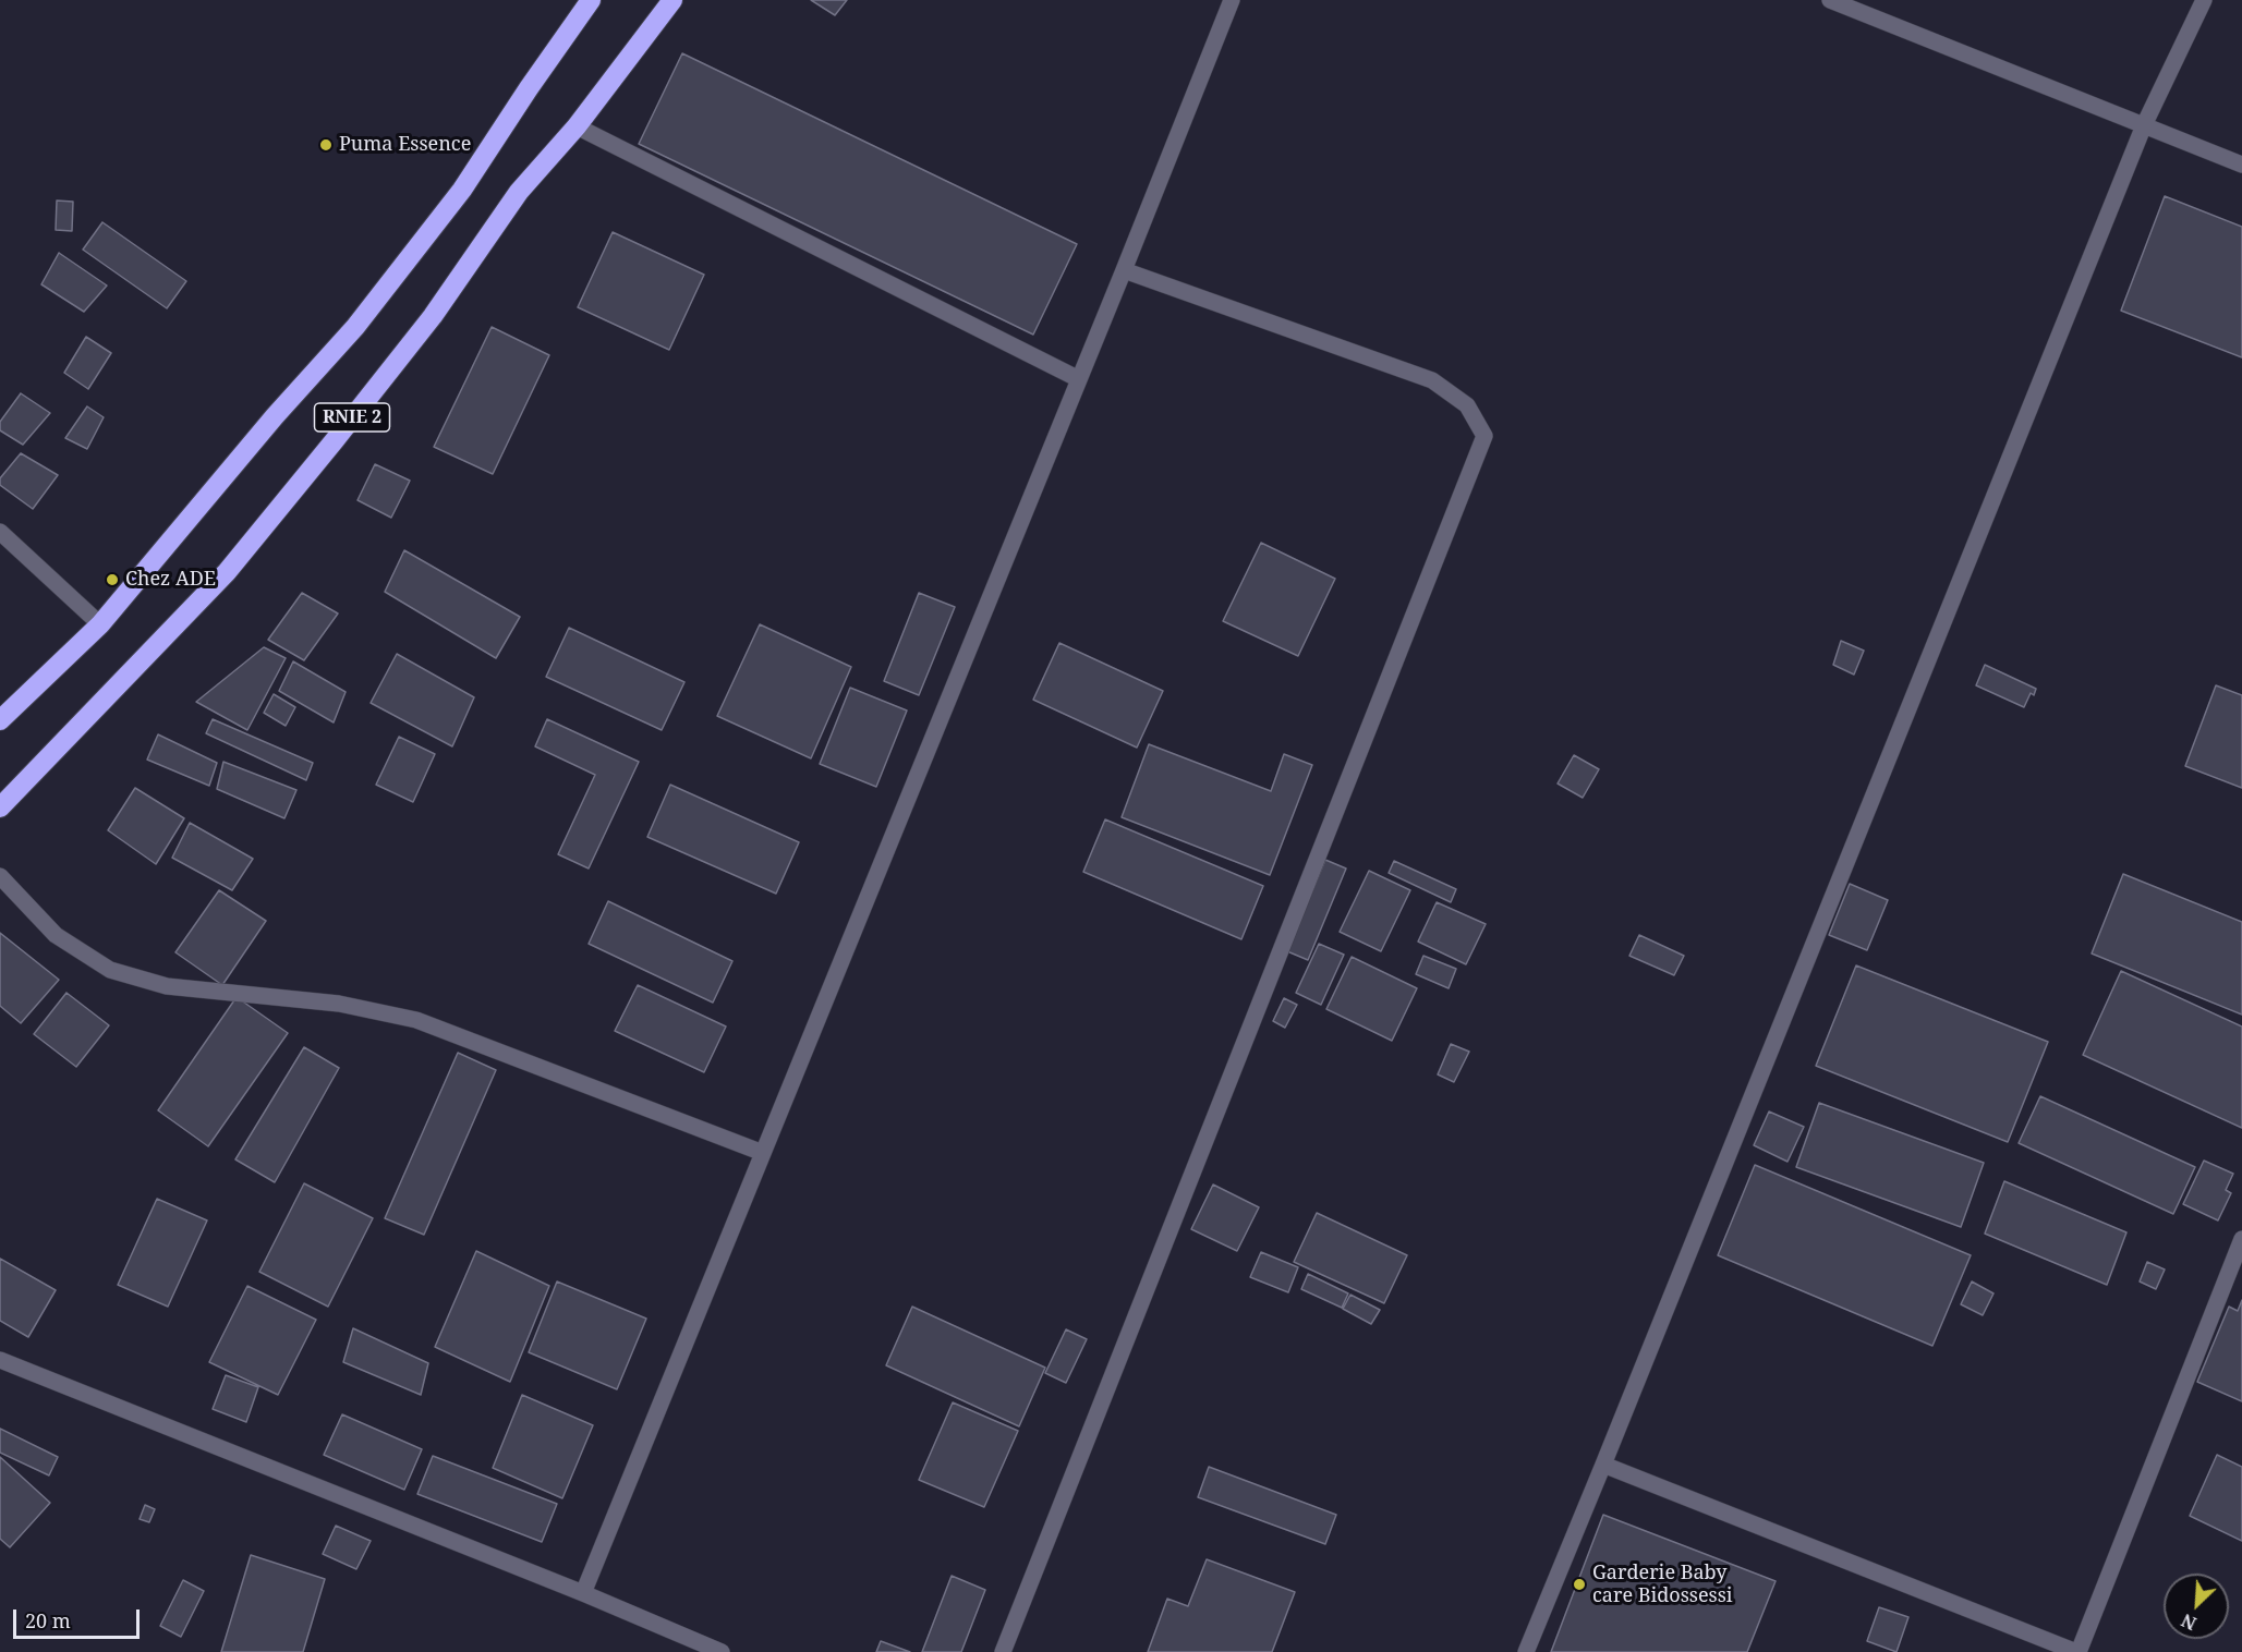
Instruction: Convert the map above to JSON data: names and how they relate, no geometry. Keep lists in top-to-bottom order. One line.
{"streets":{"highway":["RNIE 2"]},"places":["Puma Essence","Chez ADE","Garderie Baby care Bidossessi"],"scale_bar":"20 m","north":"bottom left"}
